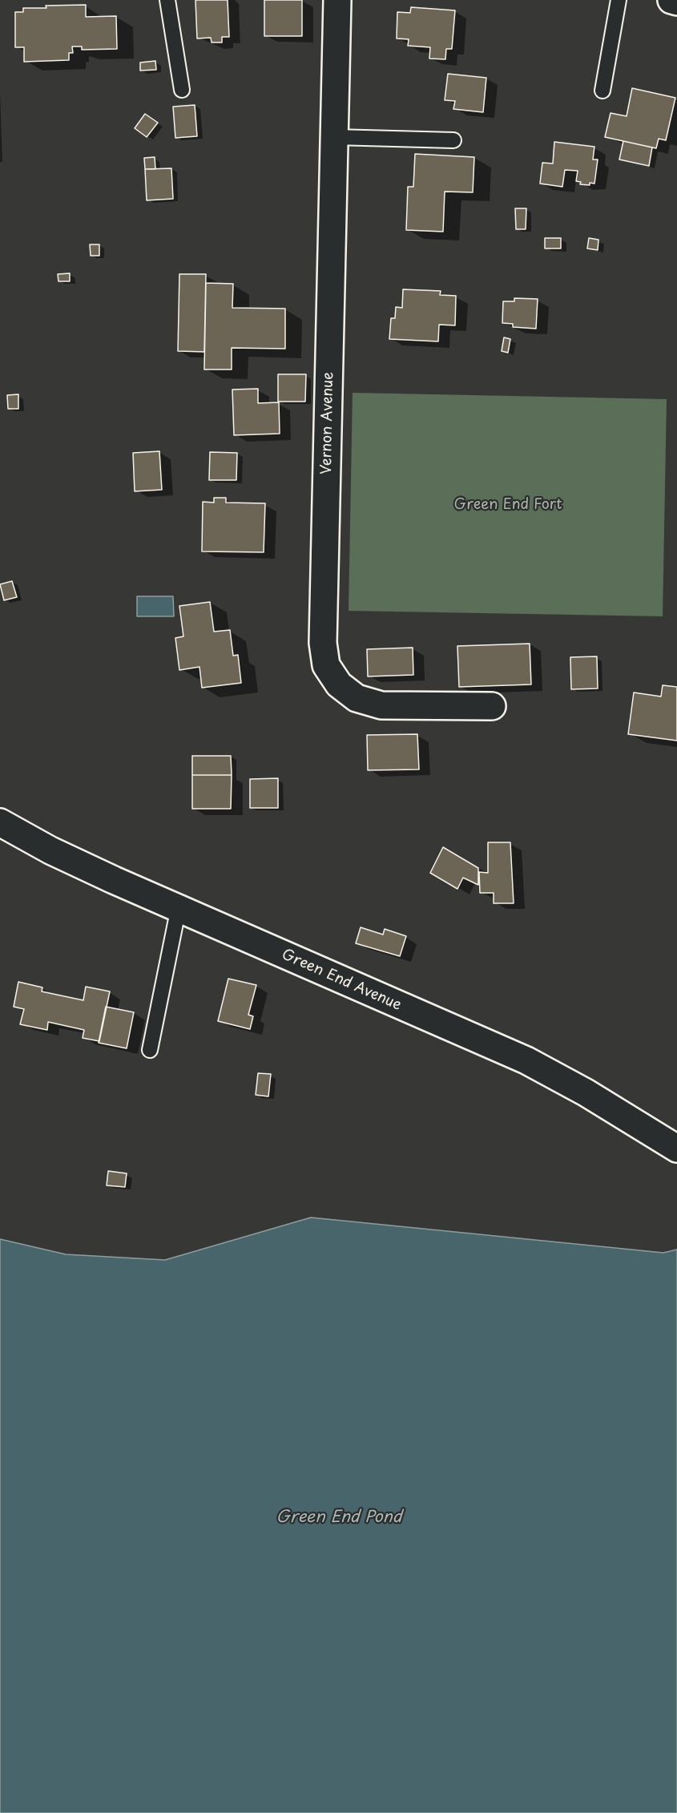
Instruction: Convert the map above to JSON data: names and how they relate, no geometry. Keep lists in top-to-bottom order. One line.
{"streets":{"street":["Vernon Avenue","Green End Avenue"]},"water":["Green End Pond"],"parks":["Green End Fort"]}
